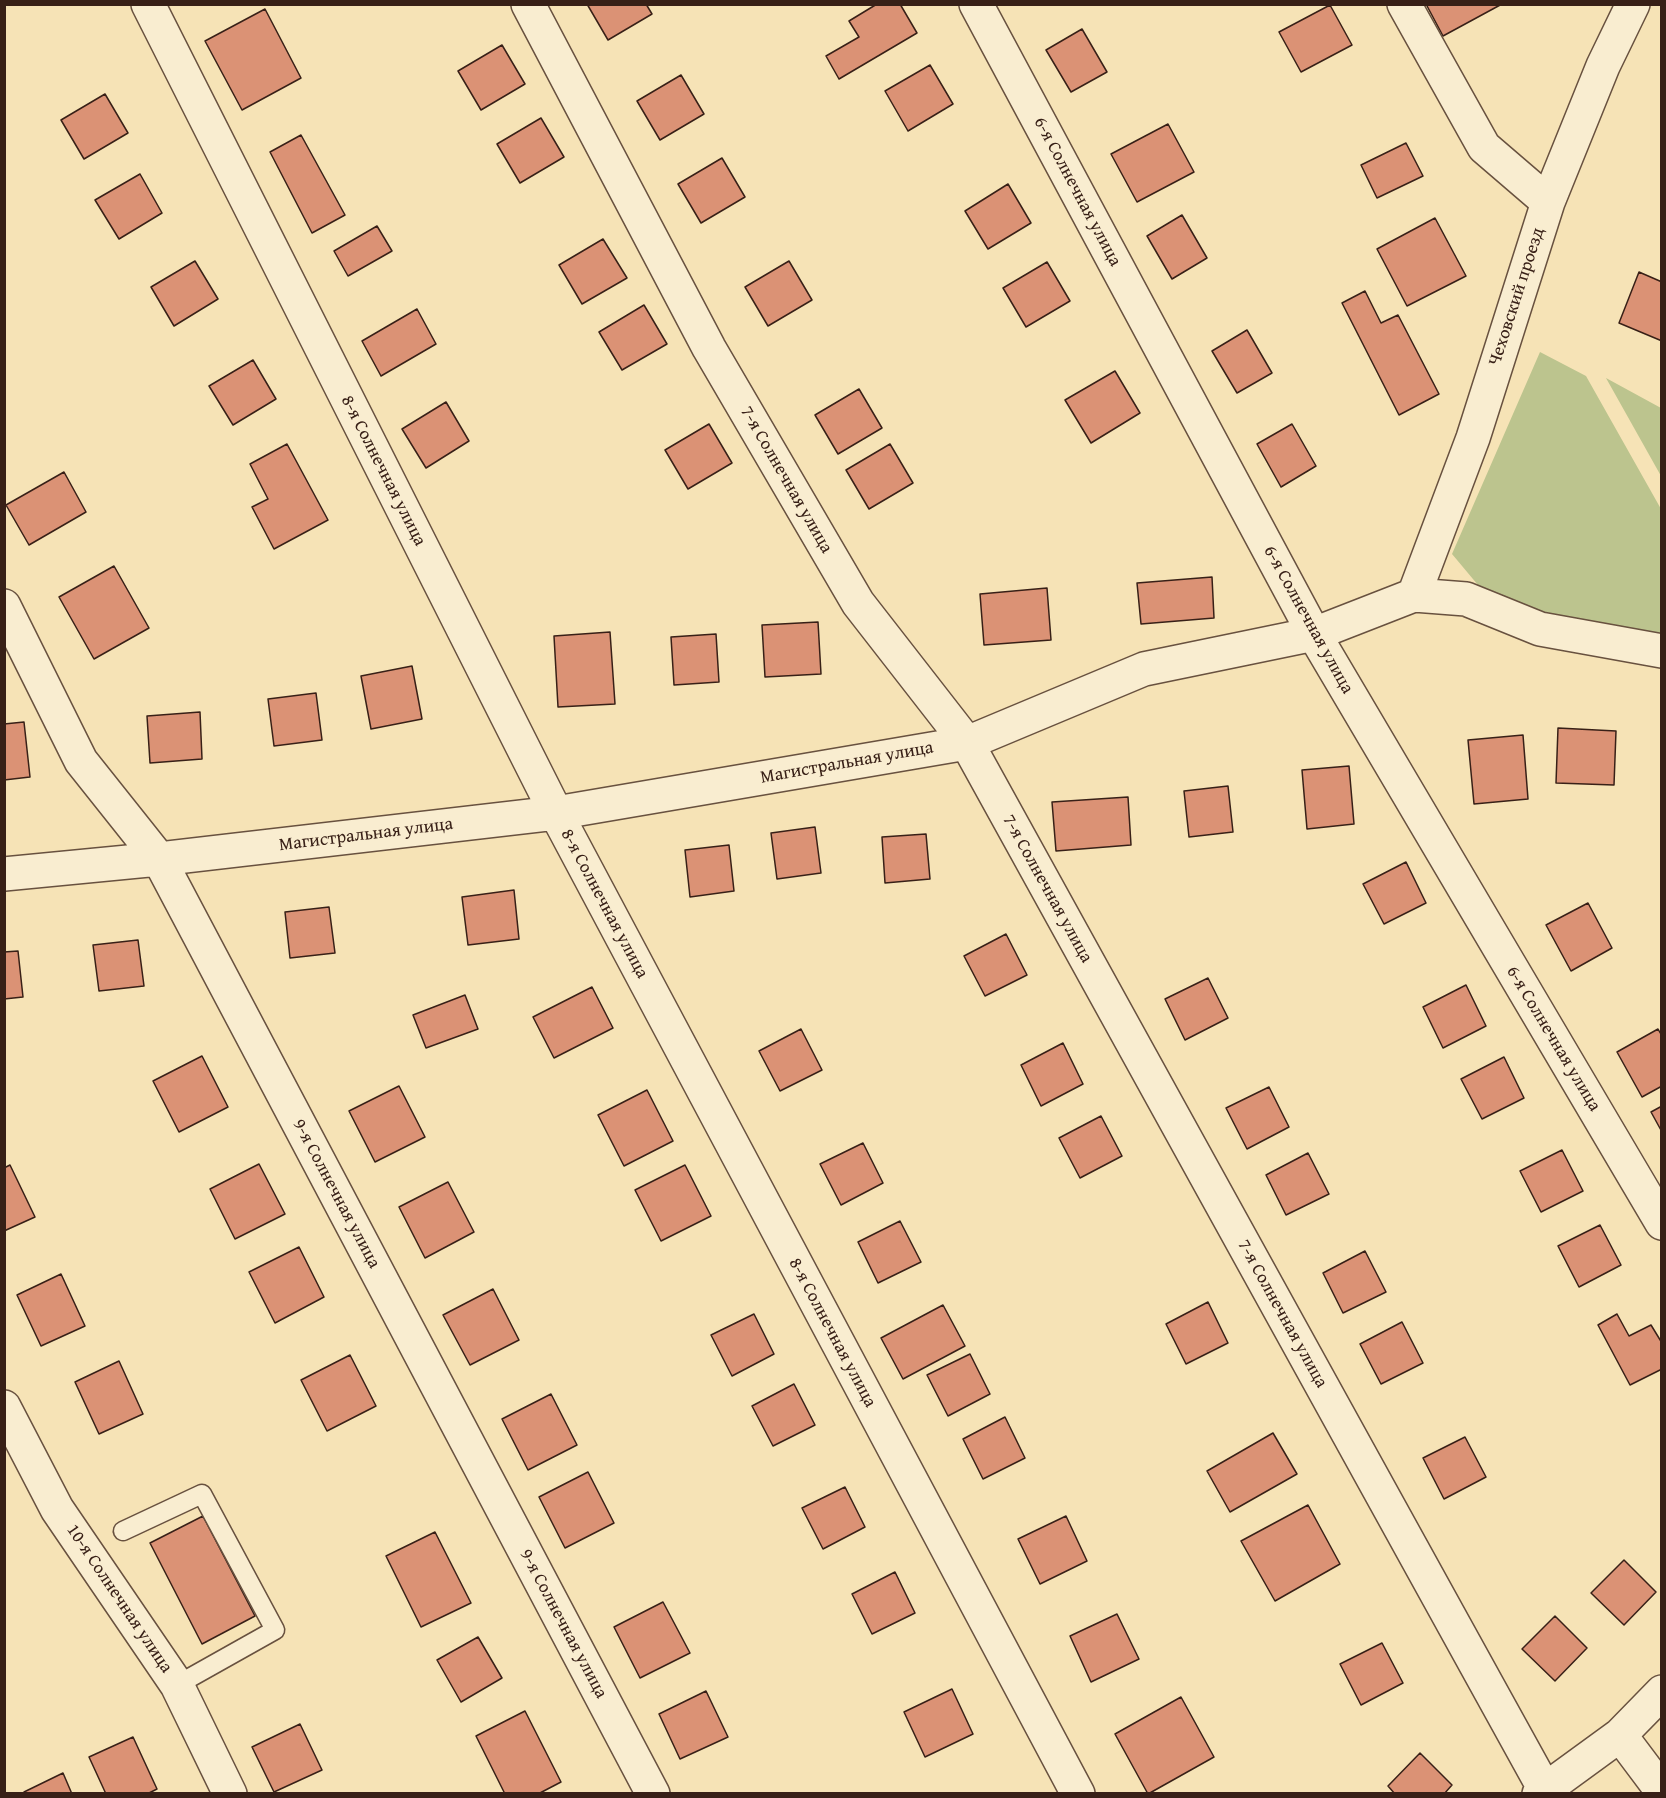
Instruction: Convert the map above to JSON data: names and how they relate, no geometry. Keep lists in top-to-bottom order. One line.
{"streets":{"street":["6-я Солнечная улица","Чеховский проезд","8-я Солнечная улица","7-я Солнечная улица","Магистральная улица","9-я Солнечная улица","10-я Солнечная улица"]},"crossings":[["6-я Солнечная улица","Магистральная улица"],["Чеховский проезд","Магистральная улица"],["8-я Солнечная улица","Магистральная улица"],["7-я Солнечная улица","Магистральная улица"],["Магистральная улица","9-я Солнечная улица"]]}
